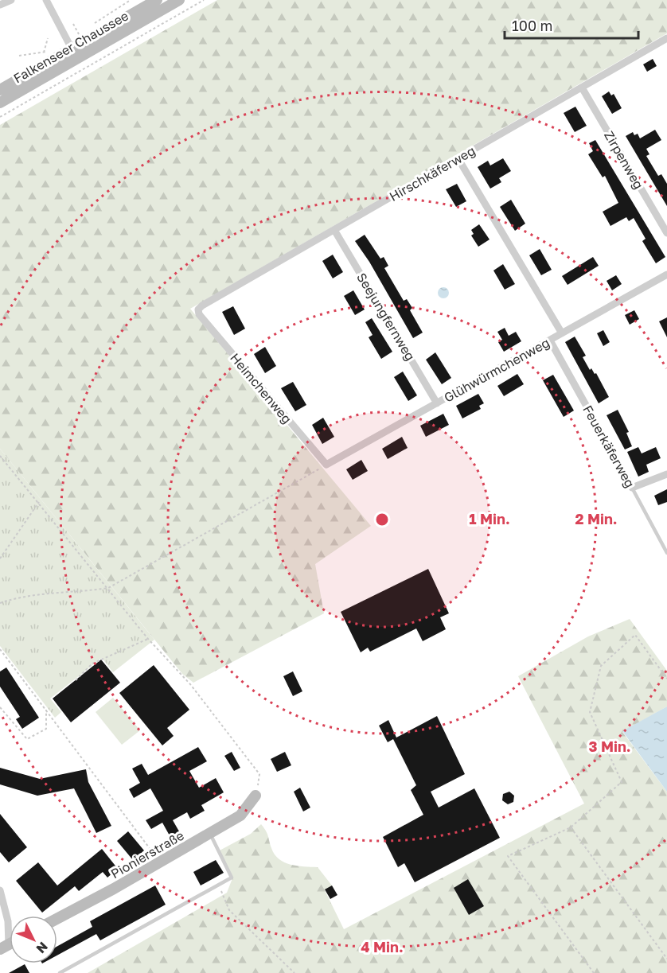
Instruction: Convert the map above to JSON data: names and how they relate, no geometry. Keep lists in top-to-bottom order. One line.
{"streets":{"main road":["Falkenseer Chaussee","Pionierstraße"],"street":["Zirpenweg","Hirschkäferweg","Seejungfernweg","Glühwürmchenweg","Heimchenweg","Feuerkäferweg"]},"crossings":[["Zirpenweg","Hirschkäferweg"],["Hirschkäferweg","Seejungfernweg"],["Hirschkäferweg","Heimchenweg"],["Seejungfernweg","Glühwürmchenweg"],["Glühwürmchenweg","Heimchenweg"],["Glühwürmchenweg","Feuerkäferweg"]],"scale_bar":"100 m","north":"bottom right","rings":["1 Min.","2 Min.","3 Min.","4 Min."]}
